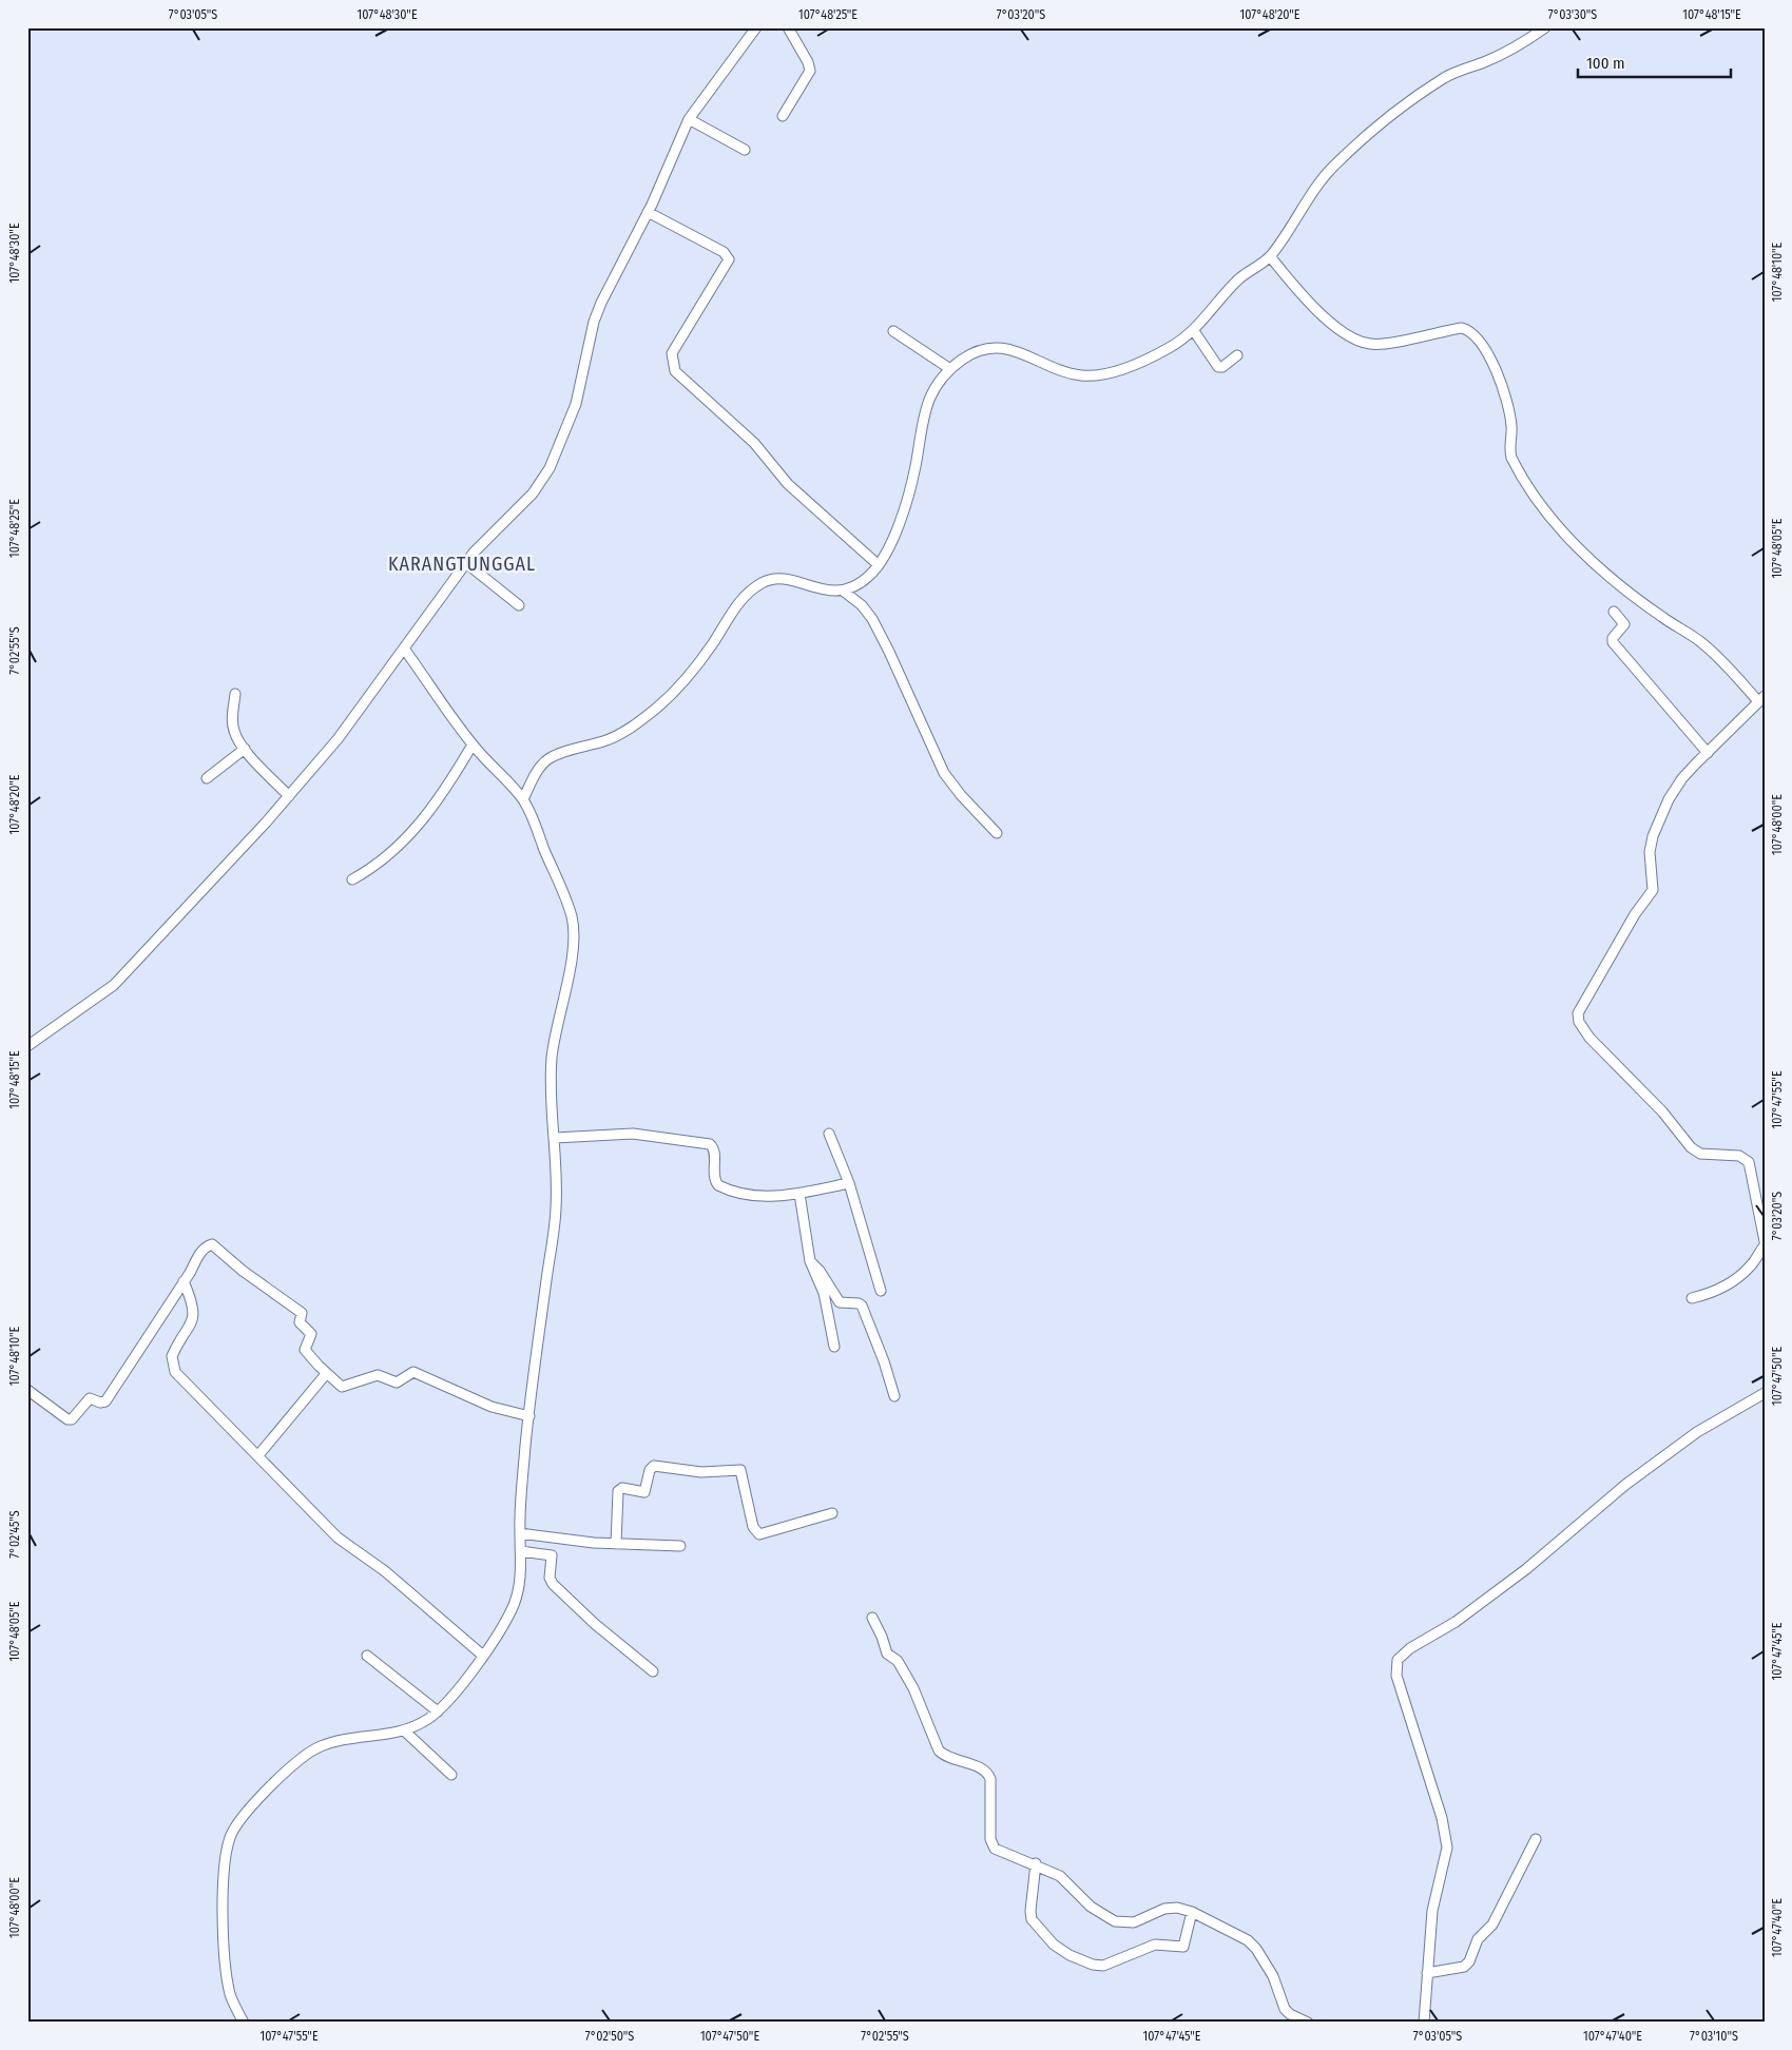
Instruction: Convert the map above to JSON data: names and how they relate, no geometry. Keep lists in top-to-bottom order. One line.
{"districts":["KARANGTUNGGAL"],"scale_bar":"100 m","coordinates":["7°03'05\"S","107°48'30\"E","107°48'25\"E","7°03'20\"S","107°48'20\"E","7°03'30\"S","107°48'15\"E","107°48'10\"E","107°48'05\"E","7°02'55\"S","107°48'00\"E","107°47'55\"E","107°47'50\"E","7°02'45\"S","107°47'45\"E","107°47'40\"E","7°02'50\"S","7°03'10\"S"]}
